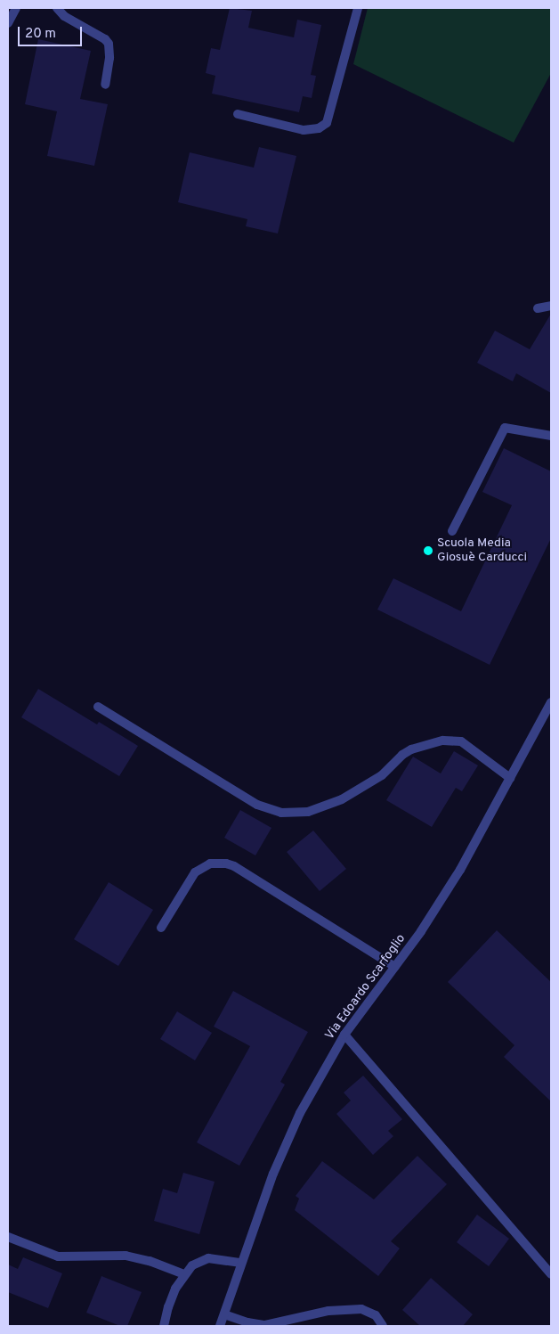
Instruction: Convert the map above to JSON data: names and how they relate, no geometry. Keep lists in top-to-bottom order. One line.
{"streets":{"street":["Via Edoardo Scarfoglio"]},"places":["Scuola Media Giosuè Carducci"],"scale_bar":"20 m"}
